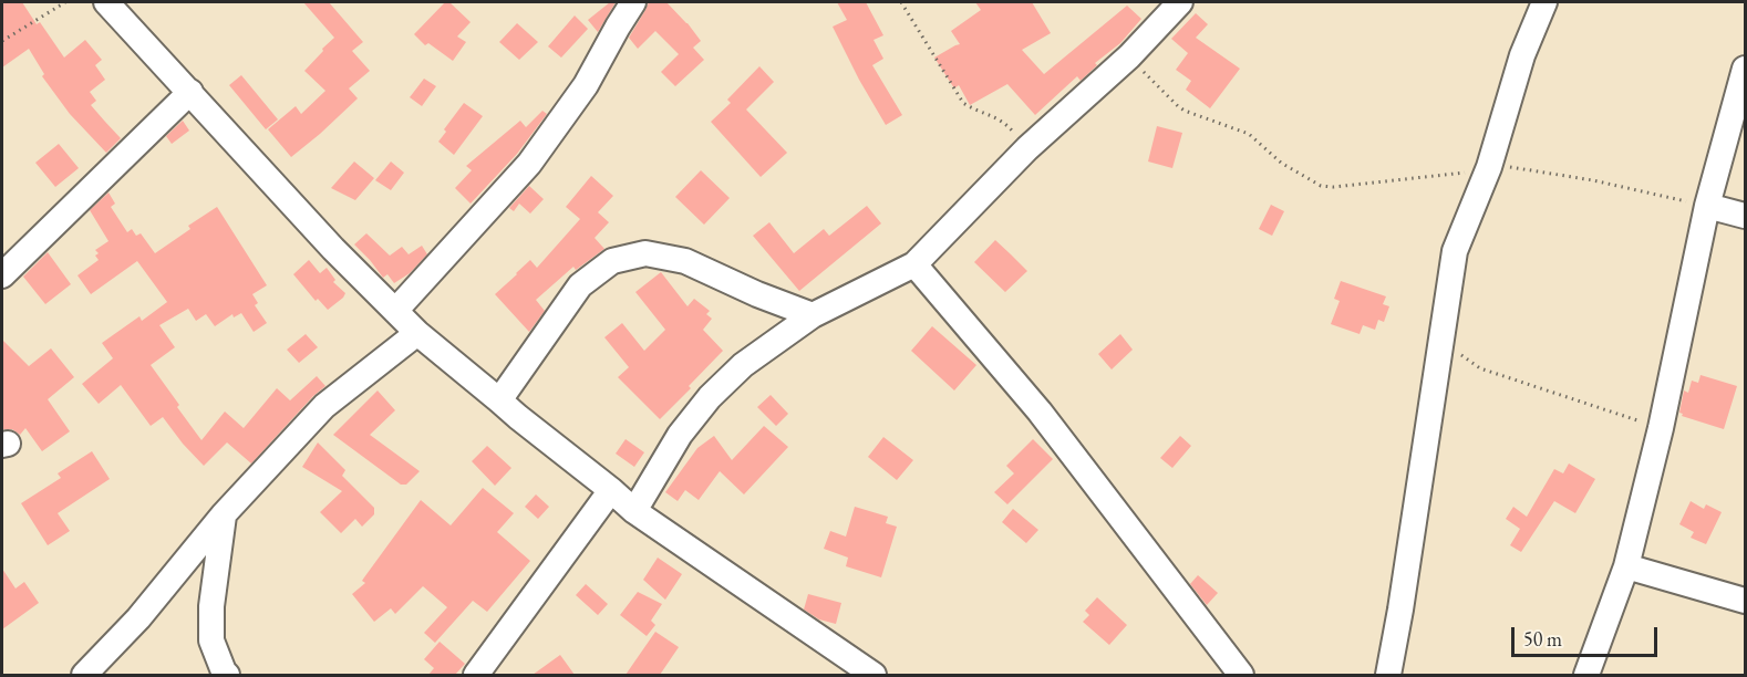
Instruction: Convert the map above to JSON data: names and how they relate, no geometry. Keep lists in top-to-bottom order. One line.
{"scale_bar":"50 m"}
